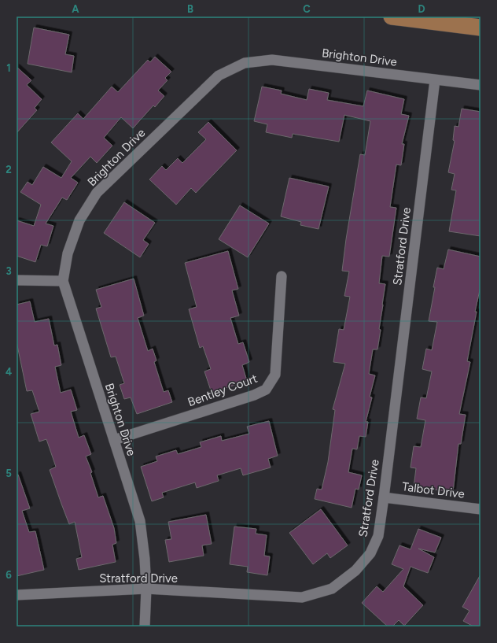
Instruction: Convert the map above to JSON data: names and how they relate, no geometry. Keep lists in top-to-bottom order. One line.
{"streets":{"street":["Brighton Drive","Stratford Drive","Bentley Court","Talbot Drive"]},"crossings":[["Brighton Drive","Stratford Drive"],["Brighton Drive","Bentley Court"],["Stratford Drive","Talbot Drive"]],"grid":{"columns":["A","B","C","D"],"rows":["1","2","3","4","5","6"]}}
